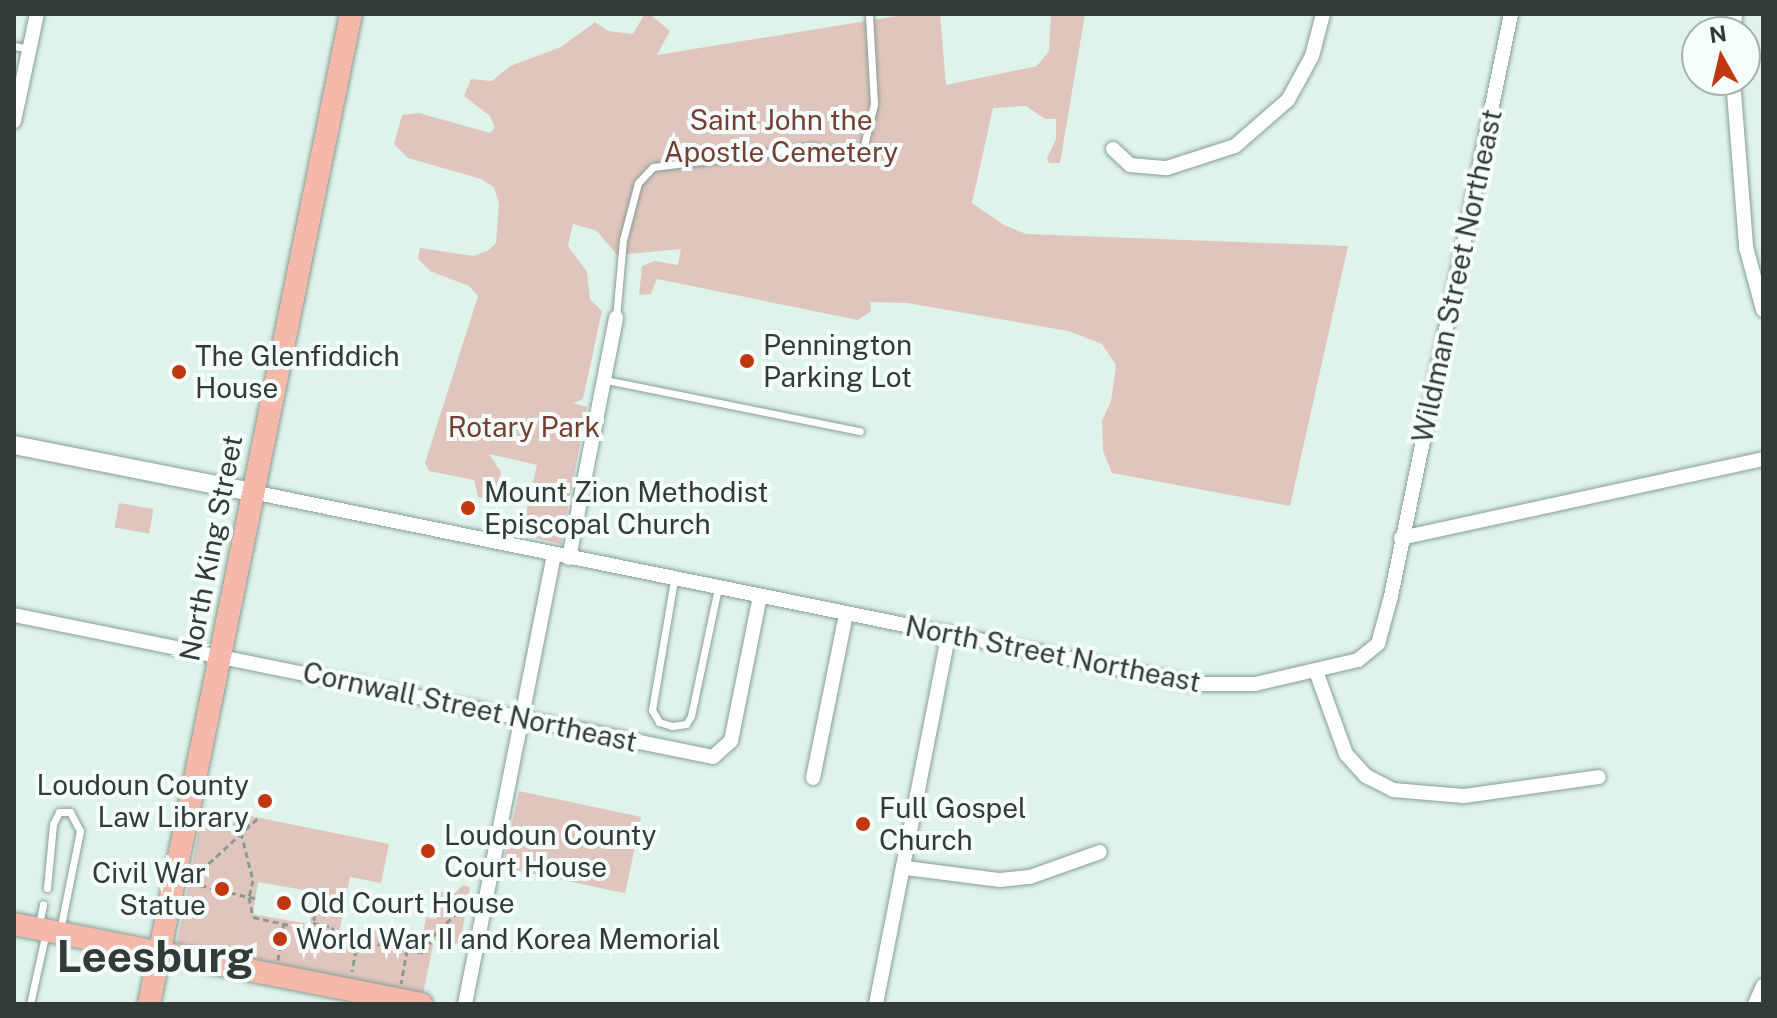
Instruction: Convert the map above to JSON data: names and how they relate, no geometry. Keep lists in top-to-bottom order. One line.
{"streets":{"main road":["North King Street"],"street":["Wildman Street Northeast","North Street Northeast","Cornwall Street Northeast"]},"crossings":[["Wildman Street Northeast","North Street Northeast"],["North King Street","North Street Northeast"],["North King Street","Cornwall Street Northeast"],["North Street Northeast","Cornwall Street Northeast"]],"districts":["Leesburg"],"parks":["Saint John the Apostle Cemetery","Rotary Park"],"places":["Pennington Parking Lot","The Glenfiddich House","Mount Zion Methodist Episcopal Church","Loudoun County Law Library","Full Gospel Church","Loudoun County Court House","Civil War Statue","Old Court House","World War II and Korea Memorial"],"north":"top"}
